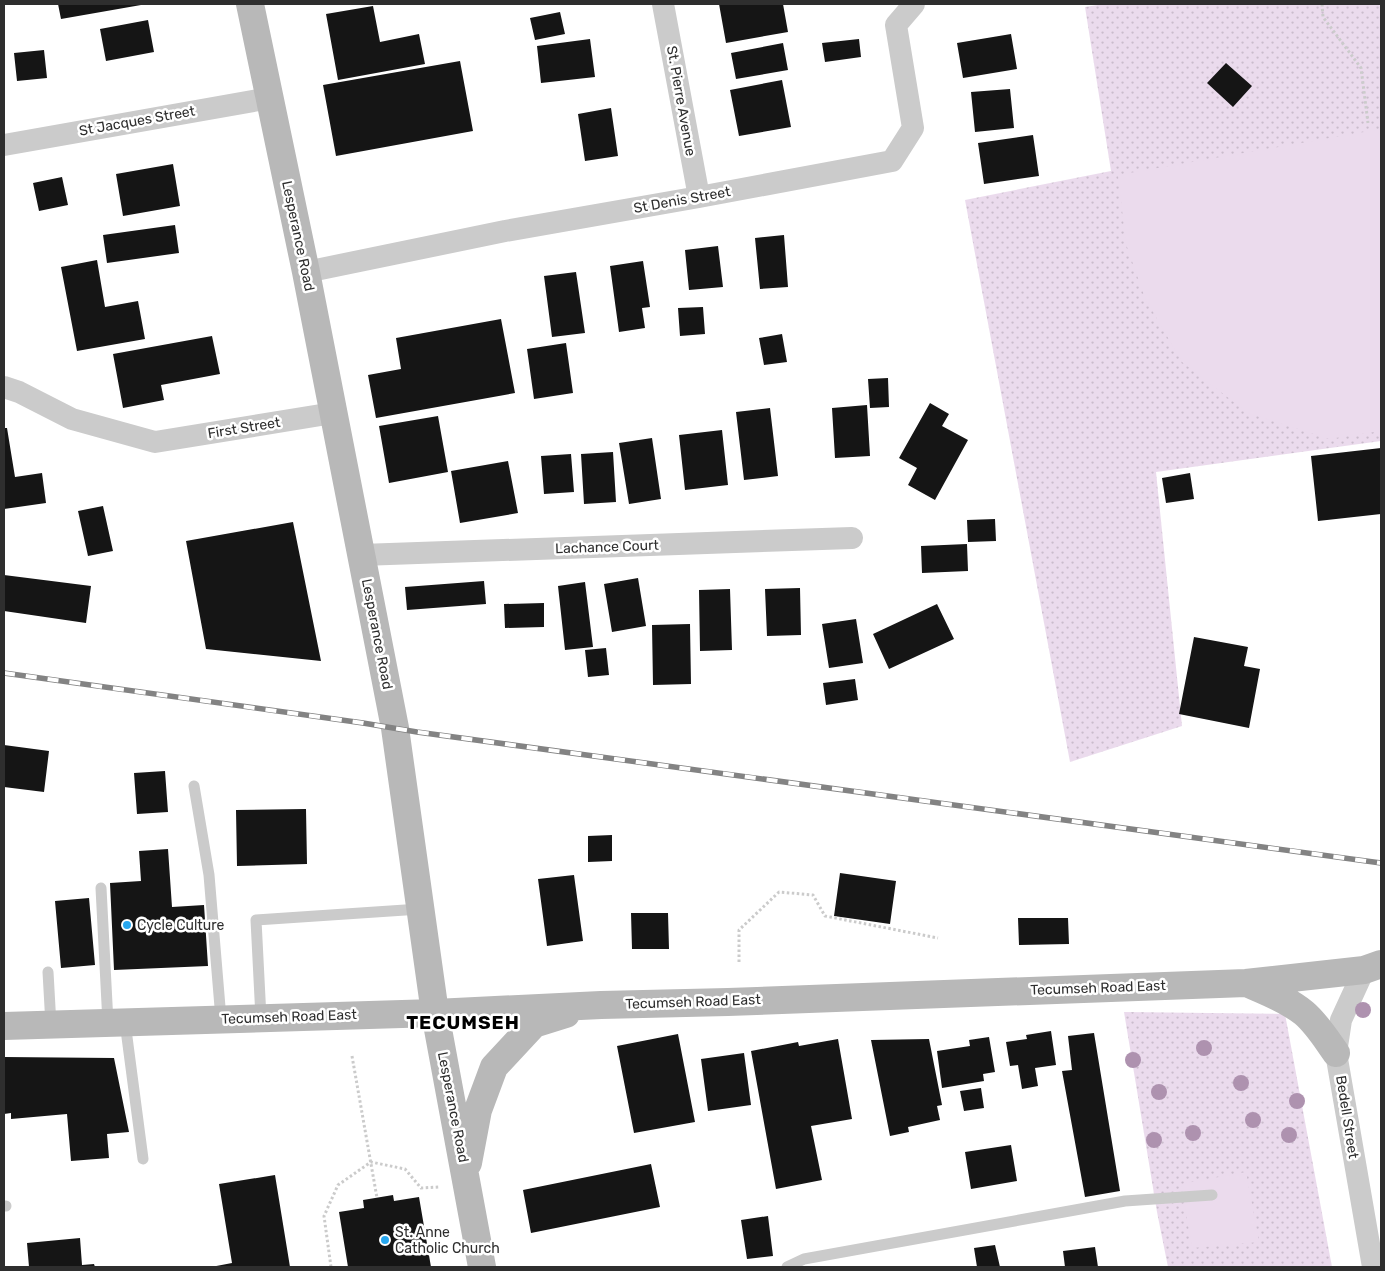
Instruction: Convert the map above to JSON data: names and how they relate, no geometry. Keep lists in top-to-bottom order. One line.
{"streets":{"main road":["Lesperance Road","Tecumseh Road East"],"street":["St. Pierre Avenue","St Jacques Street","St Denis Street","First Street","Lachance Court","Bedell Street"]},"crossings":[["St. Pierre Avenue","St Denis Street"],["St Jacques Street","Lesperance Road"],["St Denis Street","Lesperance Road"],["Lesperance Road","First Street"],["Lesperance Road","Lachance Court"],["Lesperance Road","Tecumseh Road East"],["Tecumseh Road East","Bedell Street"]],"districts":["TECUMSEH"],"places":["Cycle Culture","St. Anne Catholic Church"]}
